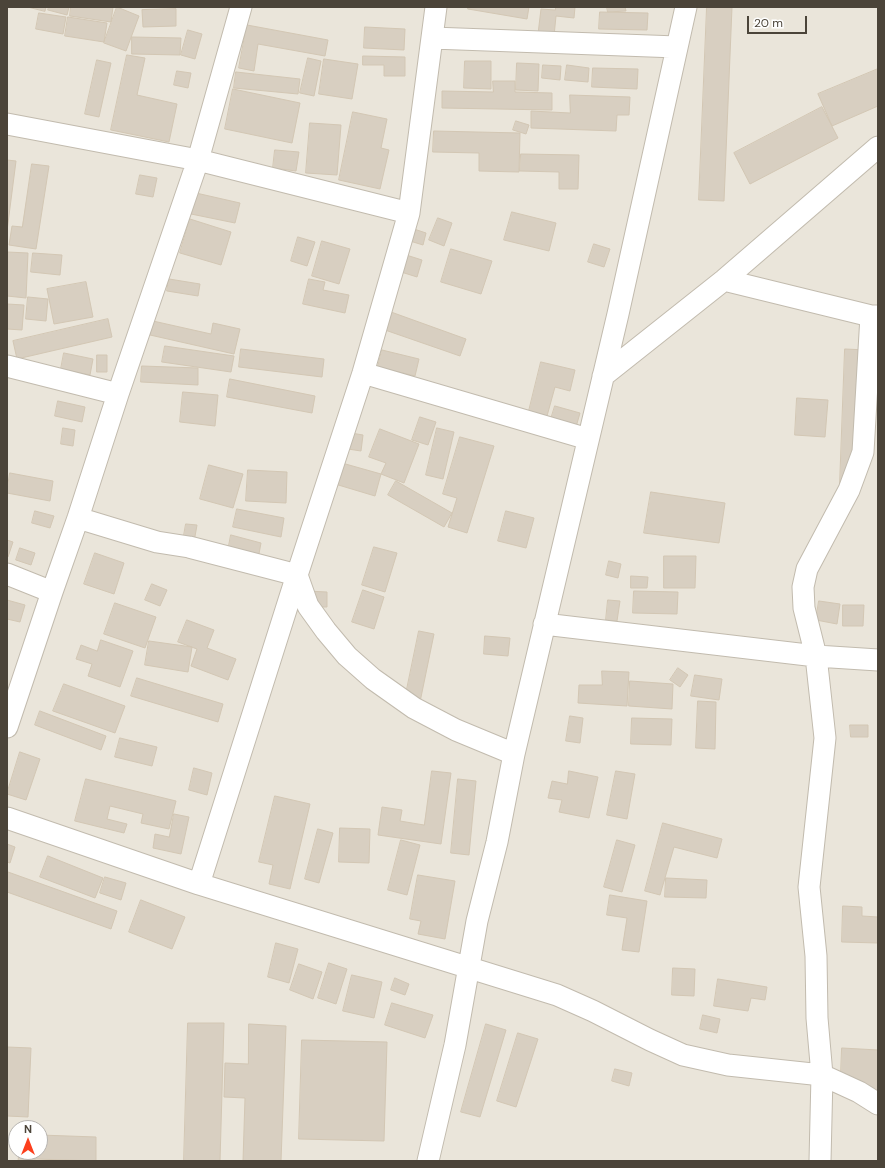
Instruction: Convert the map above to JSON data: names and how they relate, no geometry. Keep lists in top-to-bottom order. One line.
{"scale_bar":"20 m","north":"top"}
